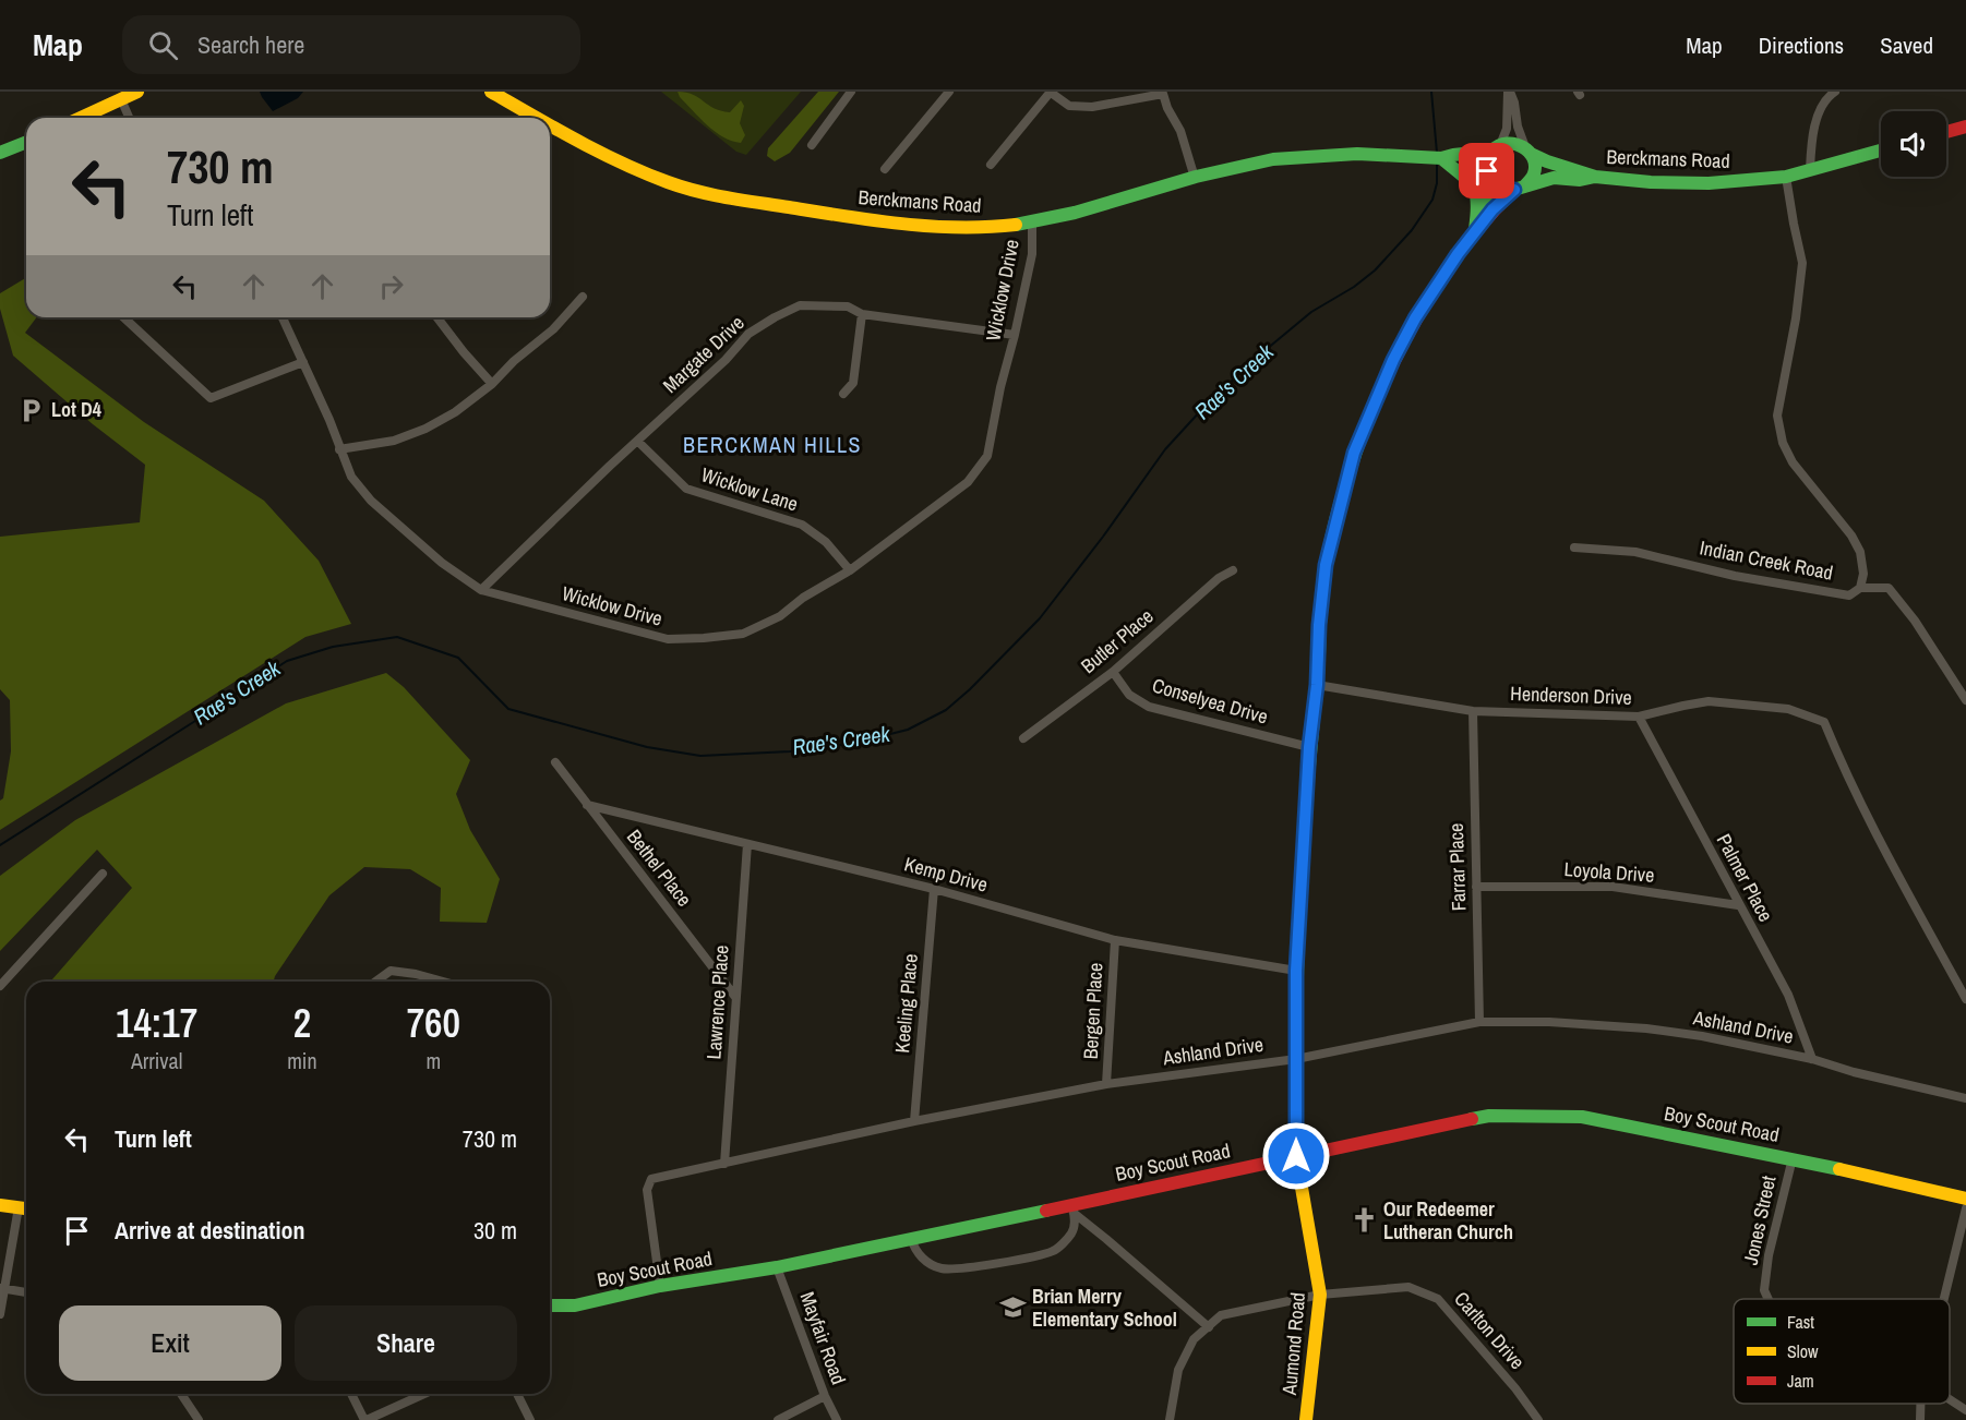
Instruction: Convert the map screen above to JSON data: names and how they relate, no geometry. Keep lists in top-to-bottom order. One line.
{"streets":{"street":["Berckmans Road","Wicklow Drive","Margate Drive","Wicklow Lane","Indian Creek Road","Butler Place","Henderson Drive","Conselyea Drive","Farrar Place","Bethel Place","Loyola Drive","Kemp Drive","Palmer Place","Lawrence Place","Keeling Place","Bergen Place","Ashland Drive","Boy Scout Road","Jones Street","Carlton Drive","Mayfair Road","Aumond Road"]},"crossings":[["Berckmans Road","Wicklow Drive"],["Berckmans Road","Indian Creek Road"],["Wicklow Drive","Margate Drive"],["Wicklow Drive","Wicklow Lane"],["Margate Drive","Wicklow Lane"],["Butler Place","Conselyea Drive"],["Henderson Drive","Farrar Place"],["Henderson Drive","Palmer Place"],["Henderson Drive","Aumond Road"],["Conselyea Drive","Aumond Road"],["Farrar Place","Loyola Drive"],["Farrar Place","Ashland Drive"],["Bethel Place","Kemp Drive"],["Bethel Place","Lawrence Place"],["Loyola Drive","Palmer Place"],["Kemp Drive","Lawrence Place"],["Kemp Drive","Keeling Place"],["Kemp Drive","Bergen Place"],["Kemp Drive","Aumond Road"],["Palmer Place","Ashland Drive"],["Lawrence Place","Ashland Drive"],["Keeling Place","Ashland Drive"],["Bergen Place","Ashland Drive"],["Ashland Drive","Boy Scout Road"],["Ashland Drive","Aumond Road"],["Boy Scout Road","Jones Street"],["Boy Scout Road","Mayfair Road"],["Boy Scout Road","Aumond Road"],["Carlton Drive","Aumond Road"]],"districts":["BERCKMAN HILLS"],"water":["Rae's Creek"],"places":{"parking":["Lot D4"],"church":["Our Redeemer Lutheran Church"],"school or university":["Brian Merry Elementary School"]},"legend":["Fast","Slow","Jam"],"page":{"header":"Map","search":"Search here","nav":["Map","Directions","Saved"],"turn":["730 m","Turn left"],"eta":["14:17","Arrival","2","min","760","m"],"list":[{"name":"Turn left","value":"730 m"},{"name":"Arrive at destination","value":"30 m"}],"buttons":["Exit","Share"]}}
